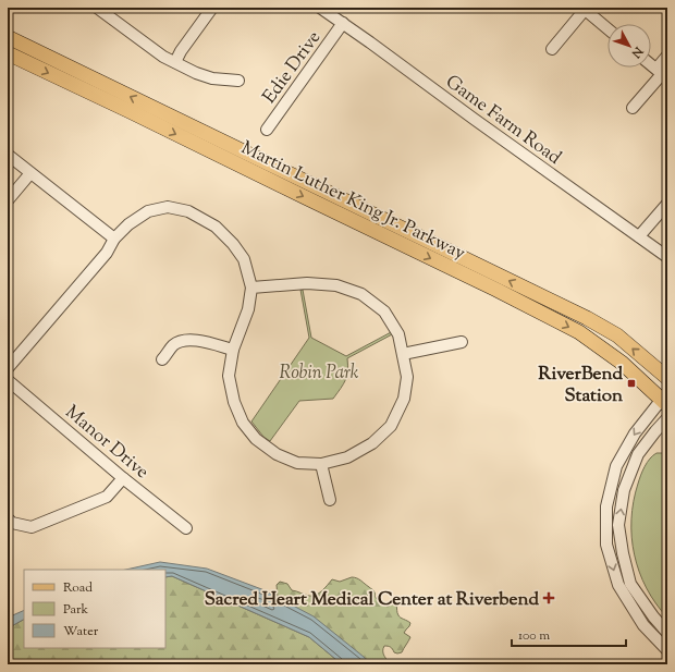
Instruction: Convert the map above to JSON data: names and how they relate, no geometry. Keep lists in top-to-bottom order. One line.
{"streets":{"main road":["Martin Luther King Jr. Parkway"],"street":["Edie Drive","Game Farm Road","Manor Drive"]},"crossings":[["Edie Drive","Game Farm Road"]],"parks":["Robin Park"],"places":{"transit":["RiverBend Station"],"health":["Sacred Heart Medical Center at Riverbend"]},"legend":["Road","Park","Water"],"scale_bar":"100 m","north":"bottom right"}
